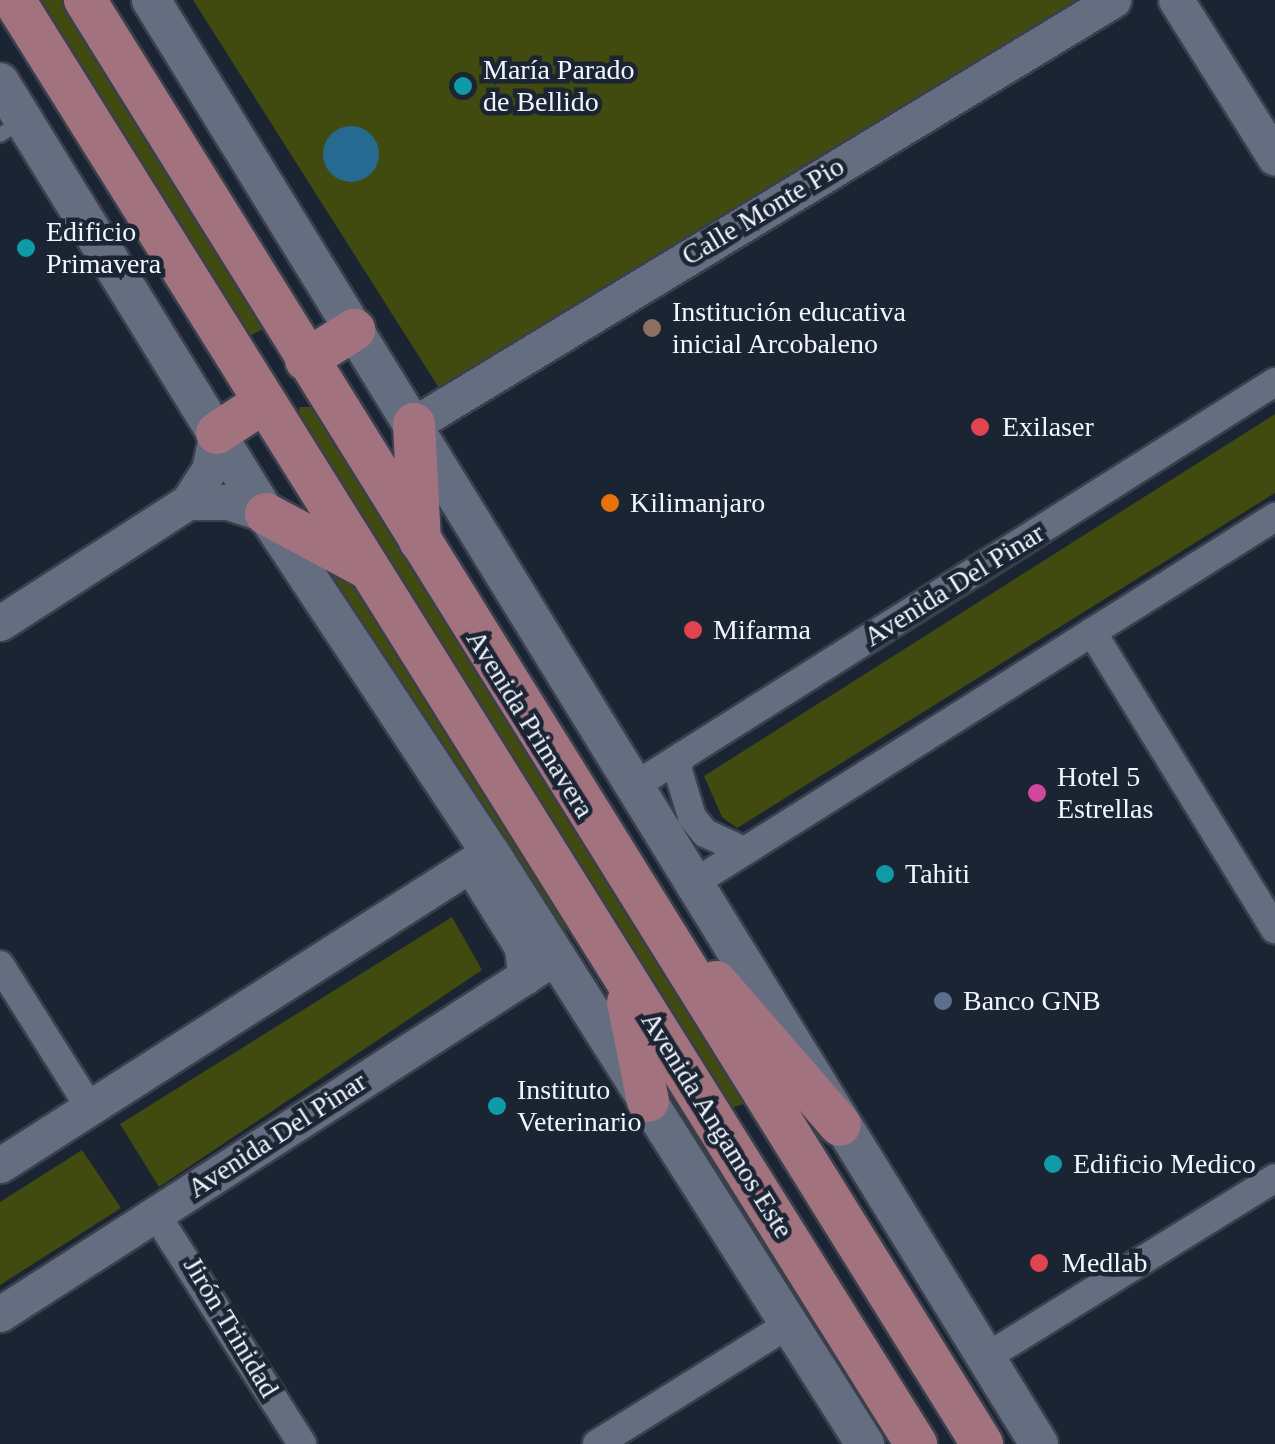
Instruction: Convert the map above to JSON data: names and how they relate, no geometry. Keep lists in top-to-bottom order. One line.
{"streets":{"main road":["Avenida Primavera","Avenida Angamos Este"],"street":["Calle Monte Pio","Avenida Del Pinar","Jirón Trinidad"]},"crossings":[["Calle Monte Pio","Avenida Primavera"],["Avenida Del Pinar","Avenida Primavera"],["Avenida Del Pinar","Jirón Trinidad"],["Avenida Primavera","Avenida Angamos Este"]],"places":["María Parado de Bellido","Edificio Primavera","Institución educativa inicial Arcobaleno","Exilaser","Kilimanjaro","Mifarma","Hotel 5 Estrellas","Tahiti","Banco GNB","Instituto Veterinario","Edificio Medico","Medlab"]}
